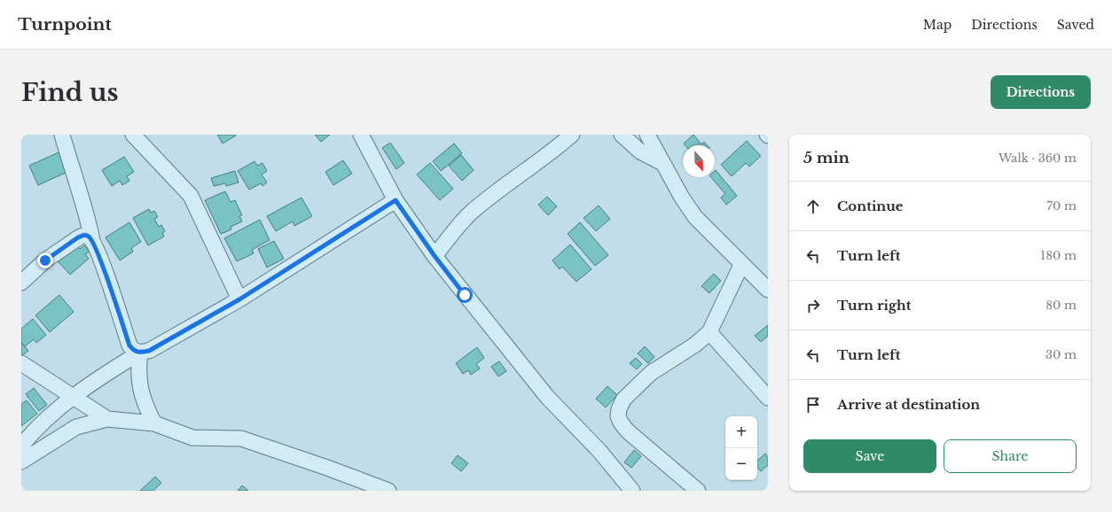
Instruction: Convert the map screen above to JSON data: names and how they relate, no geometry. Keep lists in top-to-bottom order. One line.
{"north":"bottom","page":{"header":"Turnpoint","nav":["Map","Directions","Saved"],"buttons":["Directions",["Save","Share"]],"title":"Find us","heading":["5 min","Walk · 360 m"],"list":[["Continue","70 m"],["Turn left","180 m"],["Turn right","80 m"],["Turn left","30 m"],"Arrive at destination"],"map_buttons":["+","−"]}}
